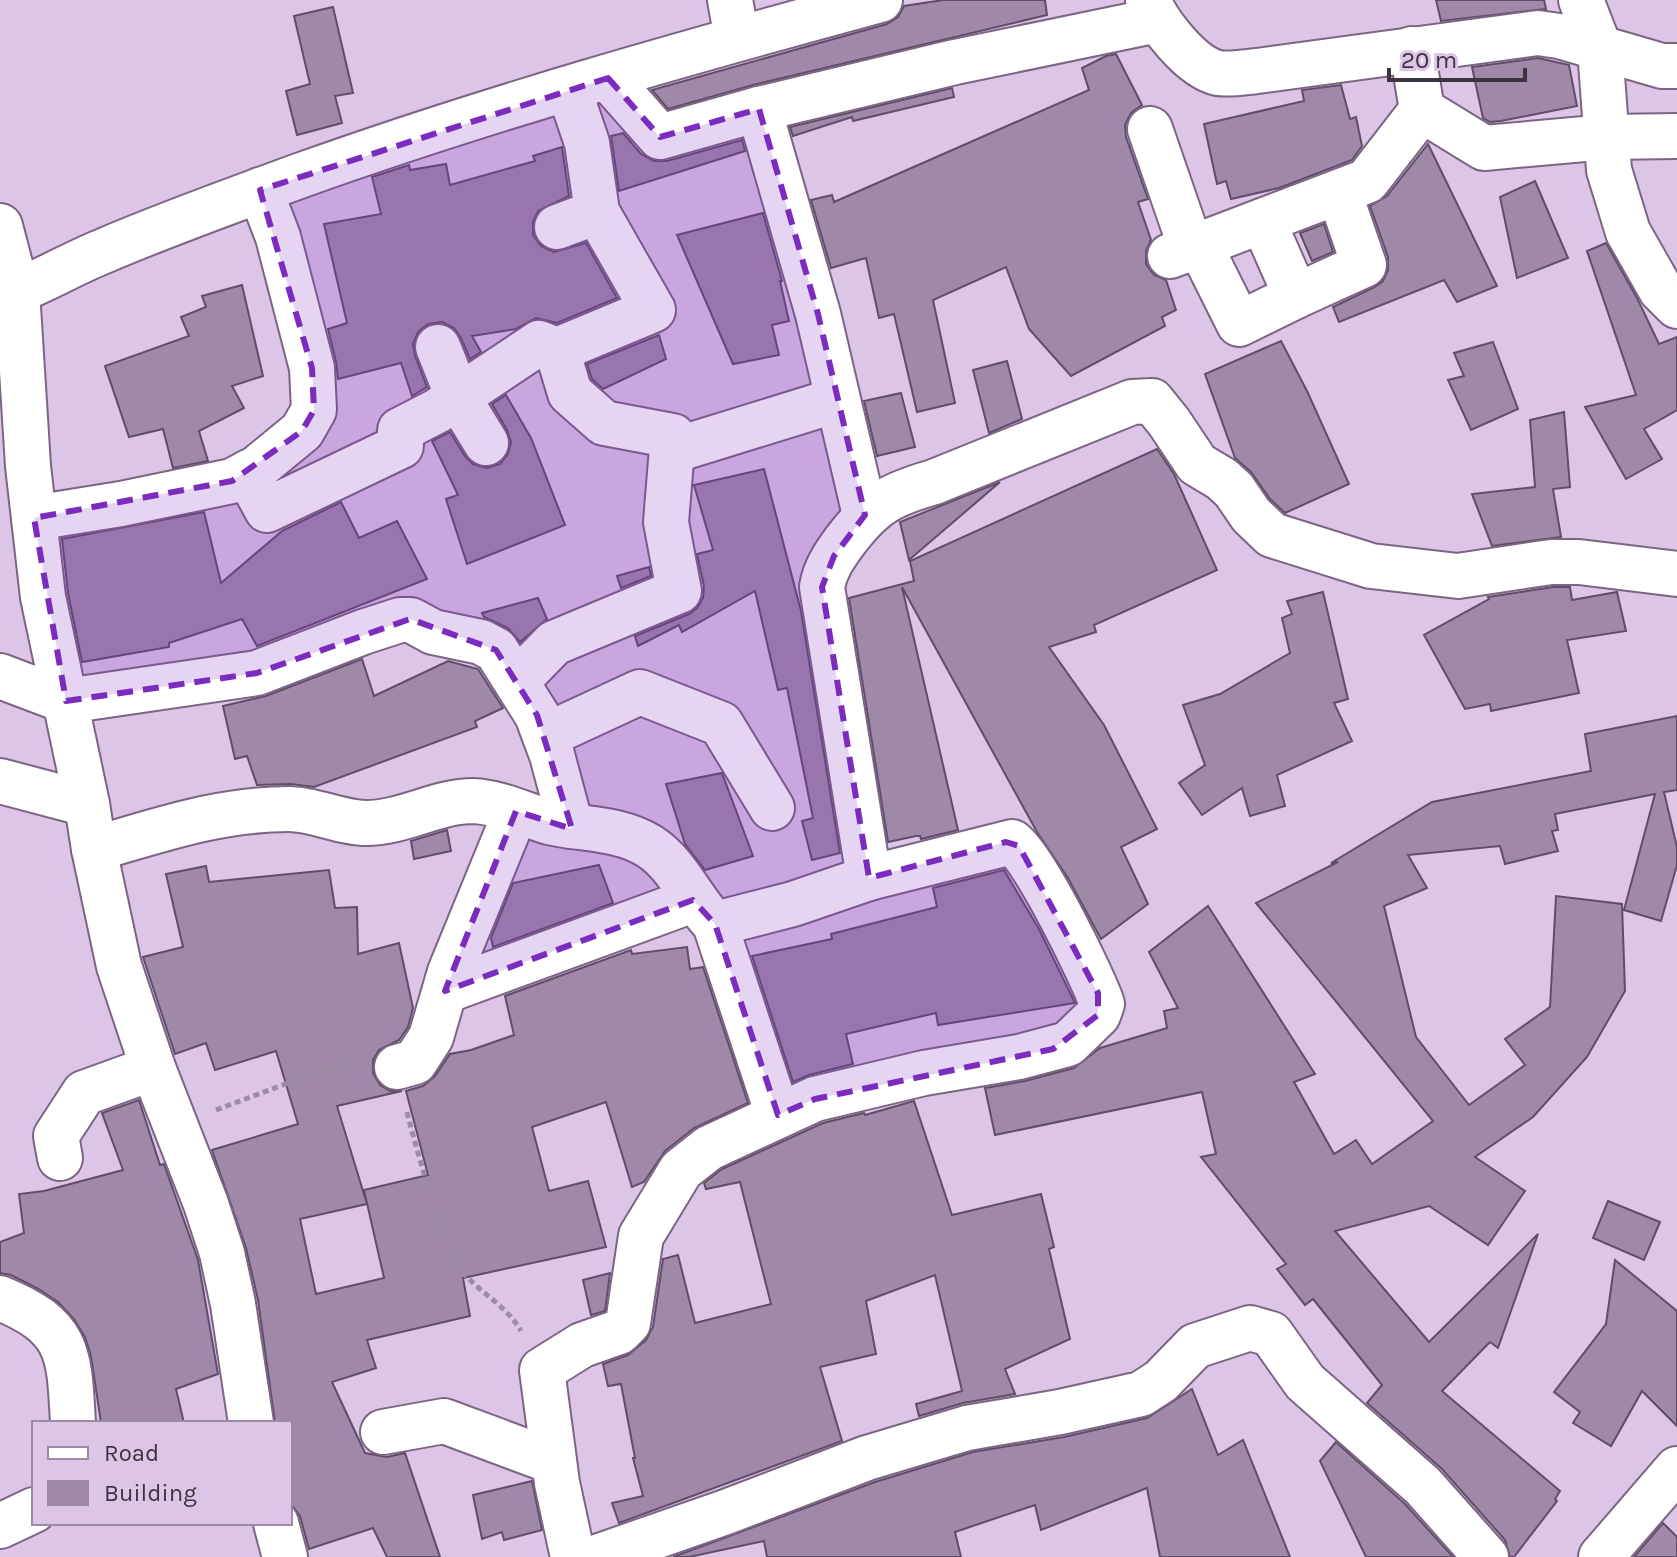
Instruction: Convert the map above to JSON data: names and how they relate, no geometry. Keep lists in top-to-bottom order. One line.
{"legend":["Road","Building"],"scale_bar":"20 m"}
